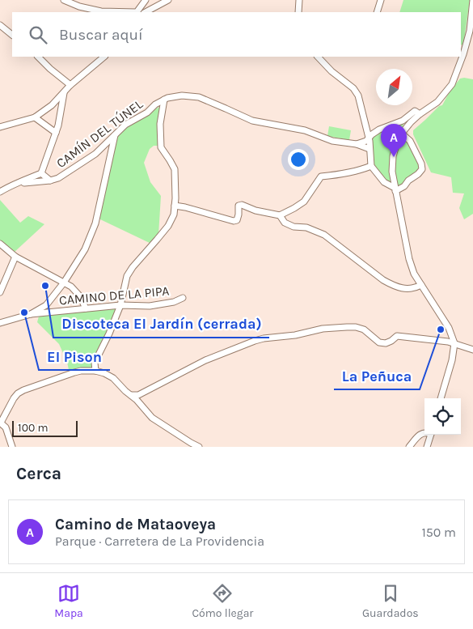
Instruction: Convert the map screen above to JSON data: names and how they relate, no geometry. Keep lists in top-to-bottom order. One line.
{"streets":{"street":["CAMÍN DEL TÚNEL","CAMINO DE LA PIPA"]},"places":["Discoteca El Jardín (cerrada)","El Pison","La Peñuca"],"scale_bar":"100 m","north":"top right","page":{"search":"Buscar aquí","pins":"A","scale":"100 m","heading":"Cerca","list":[{"mark":"A","name":"Camino de Mataoveya","note":"Parque · Carretera de La Providencia","value":"150 m"}],"nav":["Mapa","Cómo llegar","Guardados"]}}
